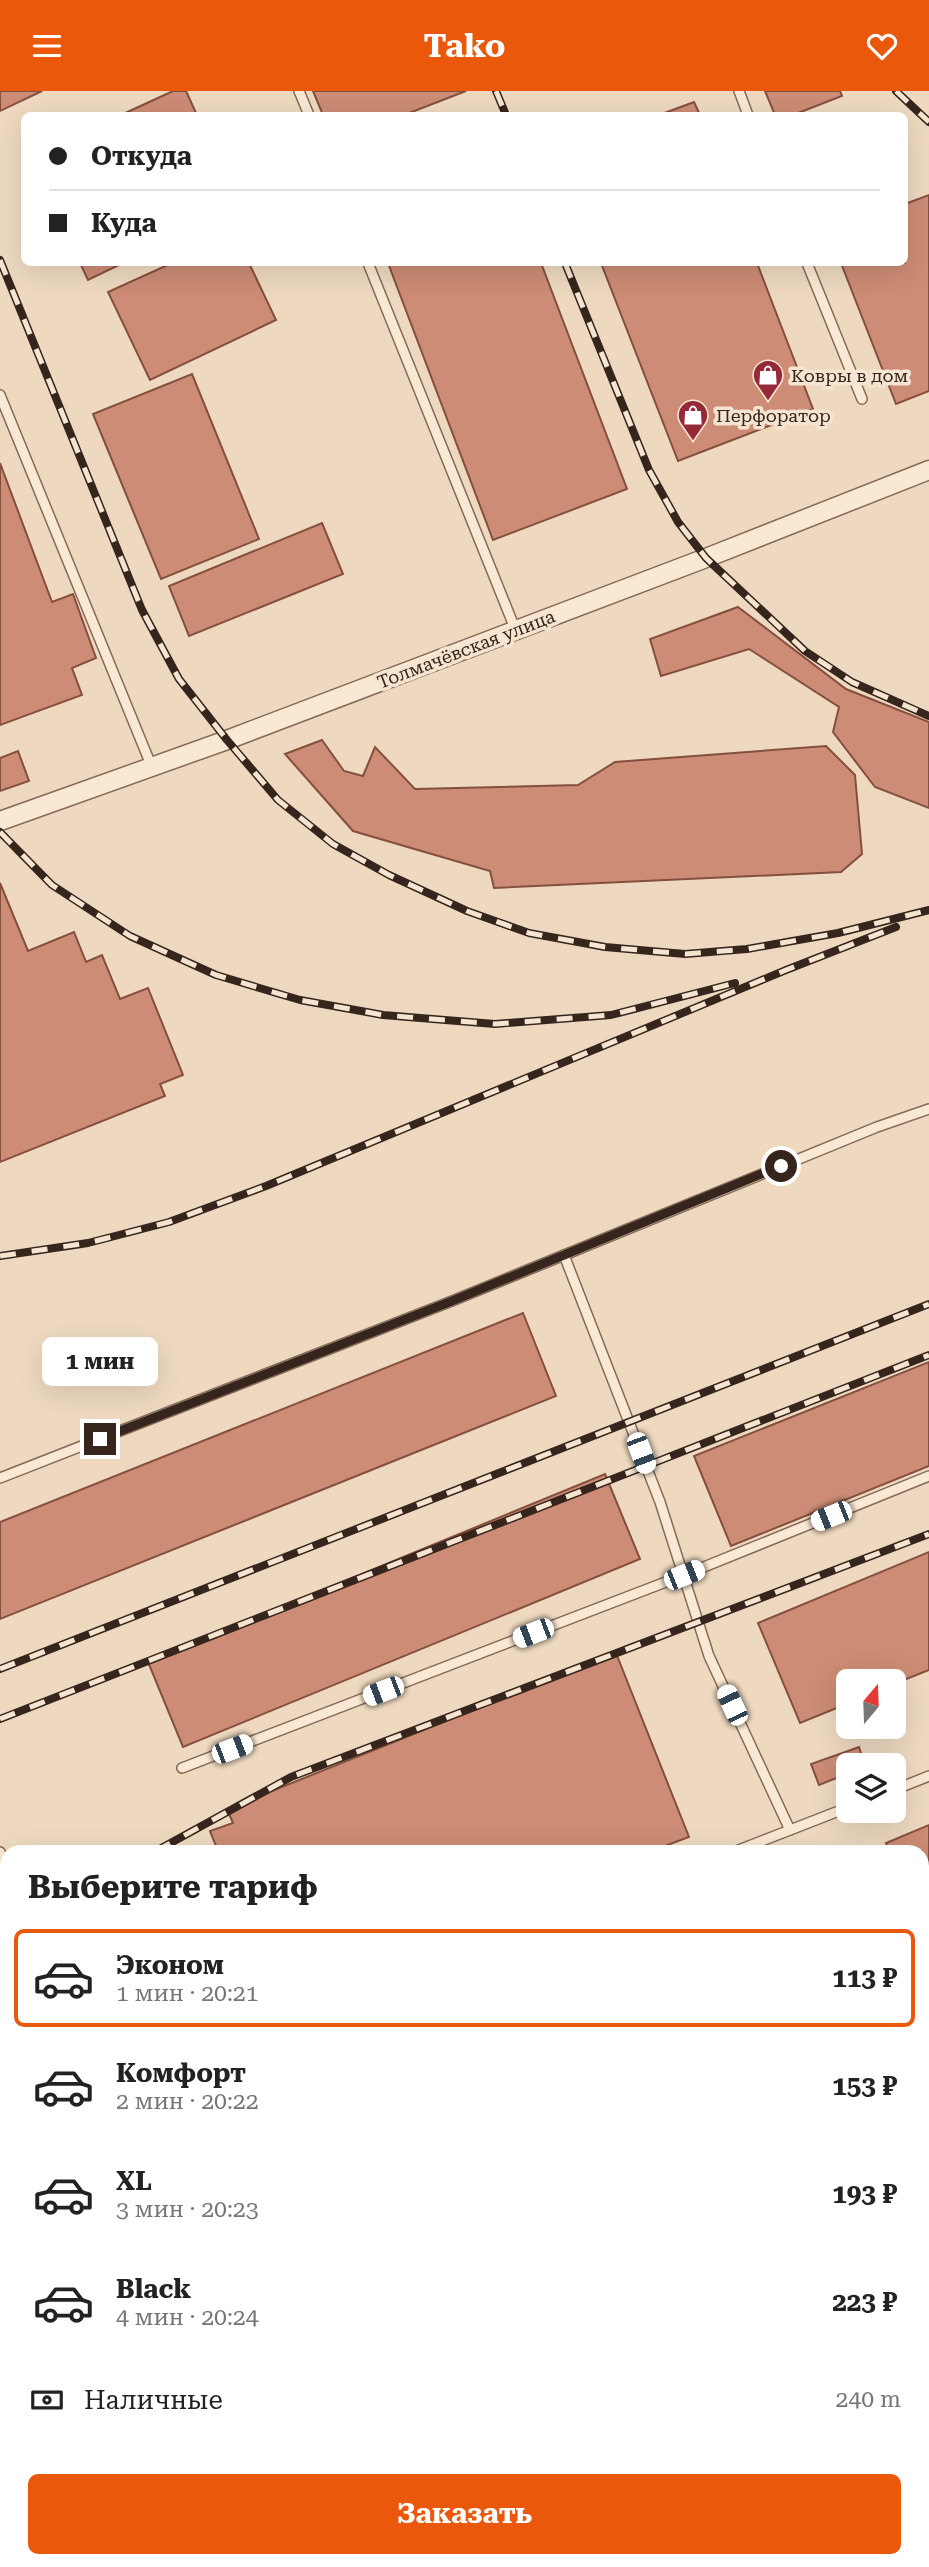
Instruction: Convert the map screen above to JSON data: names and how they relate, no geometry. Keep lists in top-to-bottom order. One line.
{"streets":{"street":["Толмачёвская улица"]},"places":{"shop":["Ковры в дом","Перфоратор"]},"north":"top","page":{"header":"Tako","banner":["Откуда","Куда"],"bubble":"1 мин","heading":"Выберите тариф","list":[{"name":"Эконом","note":"1 мин · 20:21","value":"113 ₽"},{"name":"Комфорт","note":"2 мин · 20:22","value":"153 ₽"},{"name":"XL","note":"3 мин · 20:23","value":"193 ₽"},{"name":"Black","note":"4 мин · 20:24","value":"223 ₽"}],"pay":["Наличные","240 m"],"buttons":"Заказать"}}
